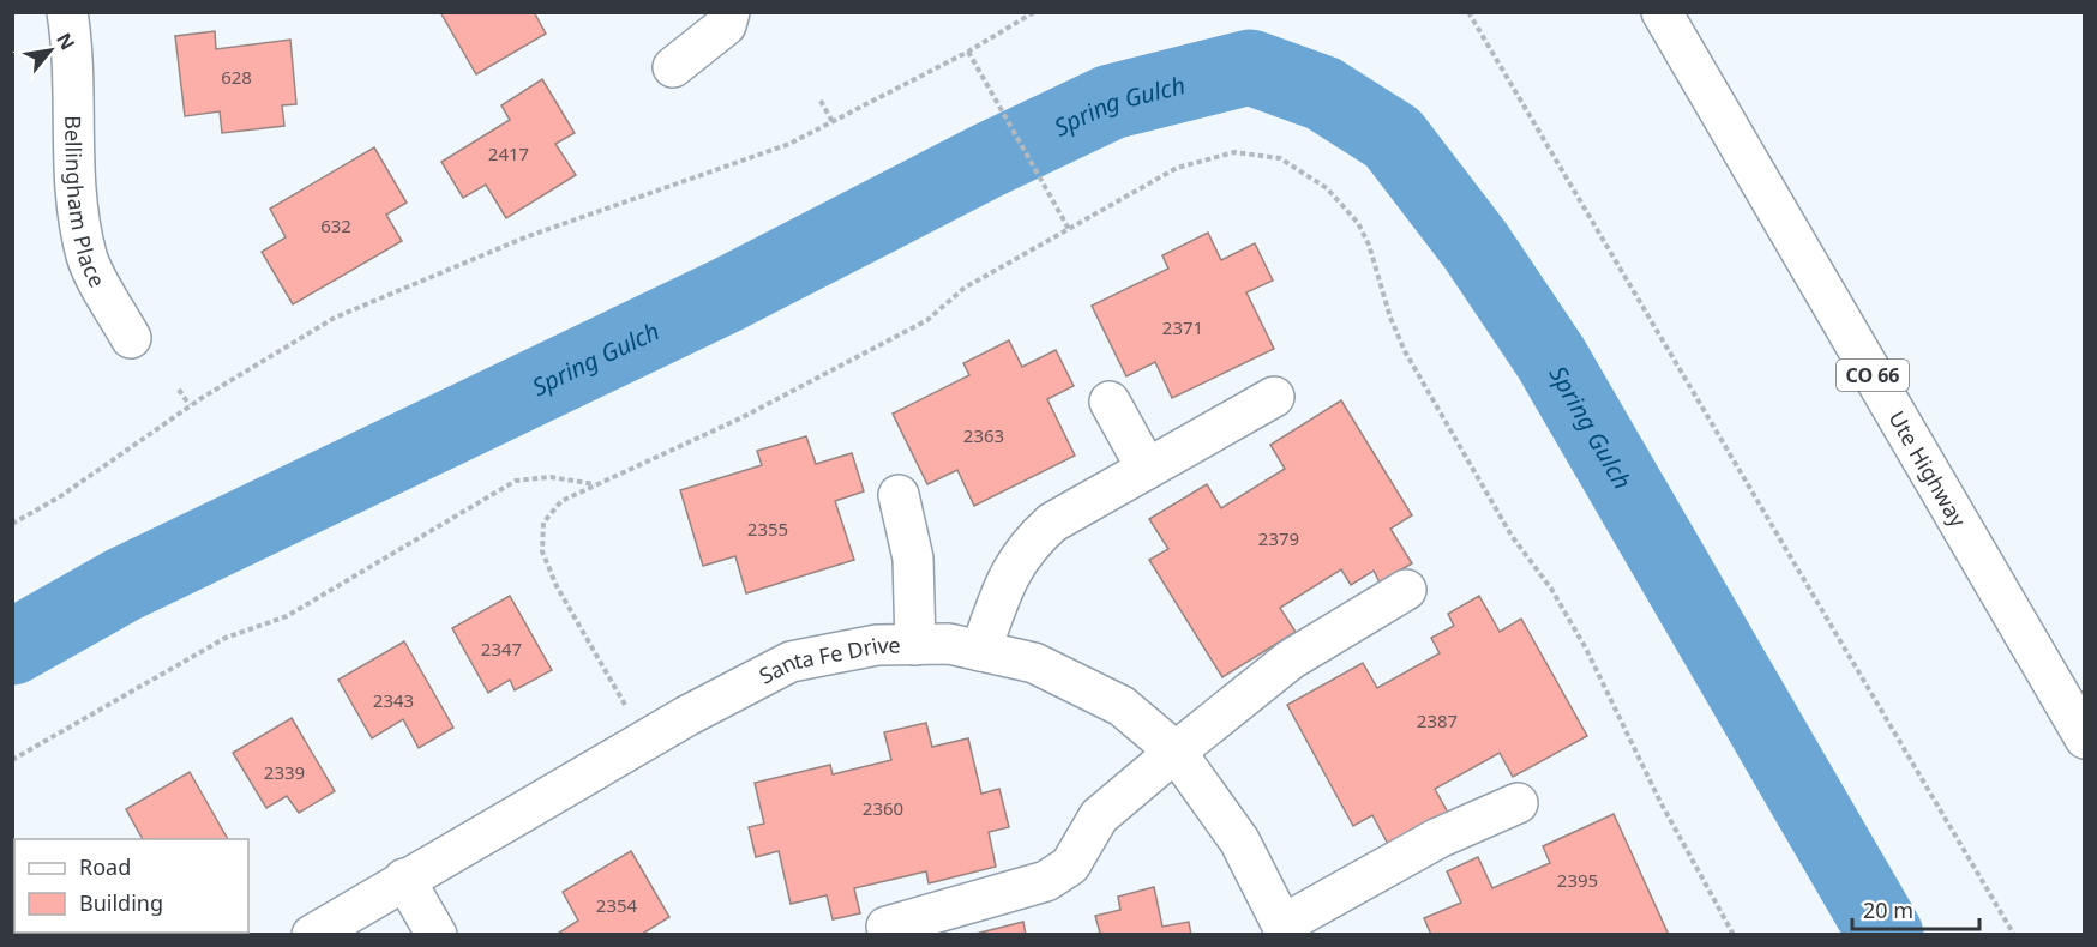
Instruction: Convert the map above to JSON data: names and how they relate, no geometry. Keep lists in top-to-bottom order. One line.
{"streets":{"street":["Bellingham Place","CO 66","Ute Highway","Santa Fe Drive"]},"water":["Spring Gulch"],"house_numbers":["628","2417","632","2371","2363","2355","2379","2347","2343","2387","2339","2360","2395","2354"],"legend":["Road","Building"],"scale_bar":"20 m","north":"top right"}
